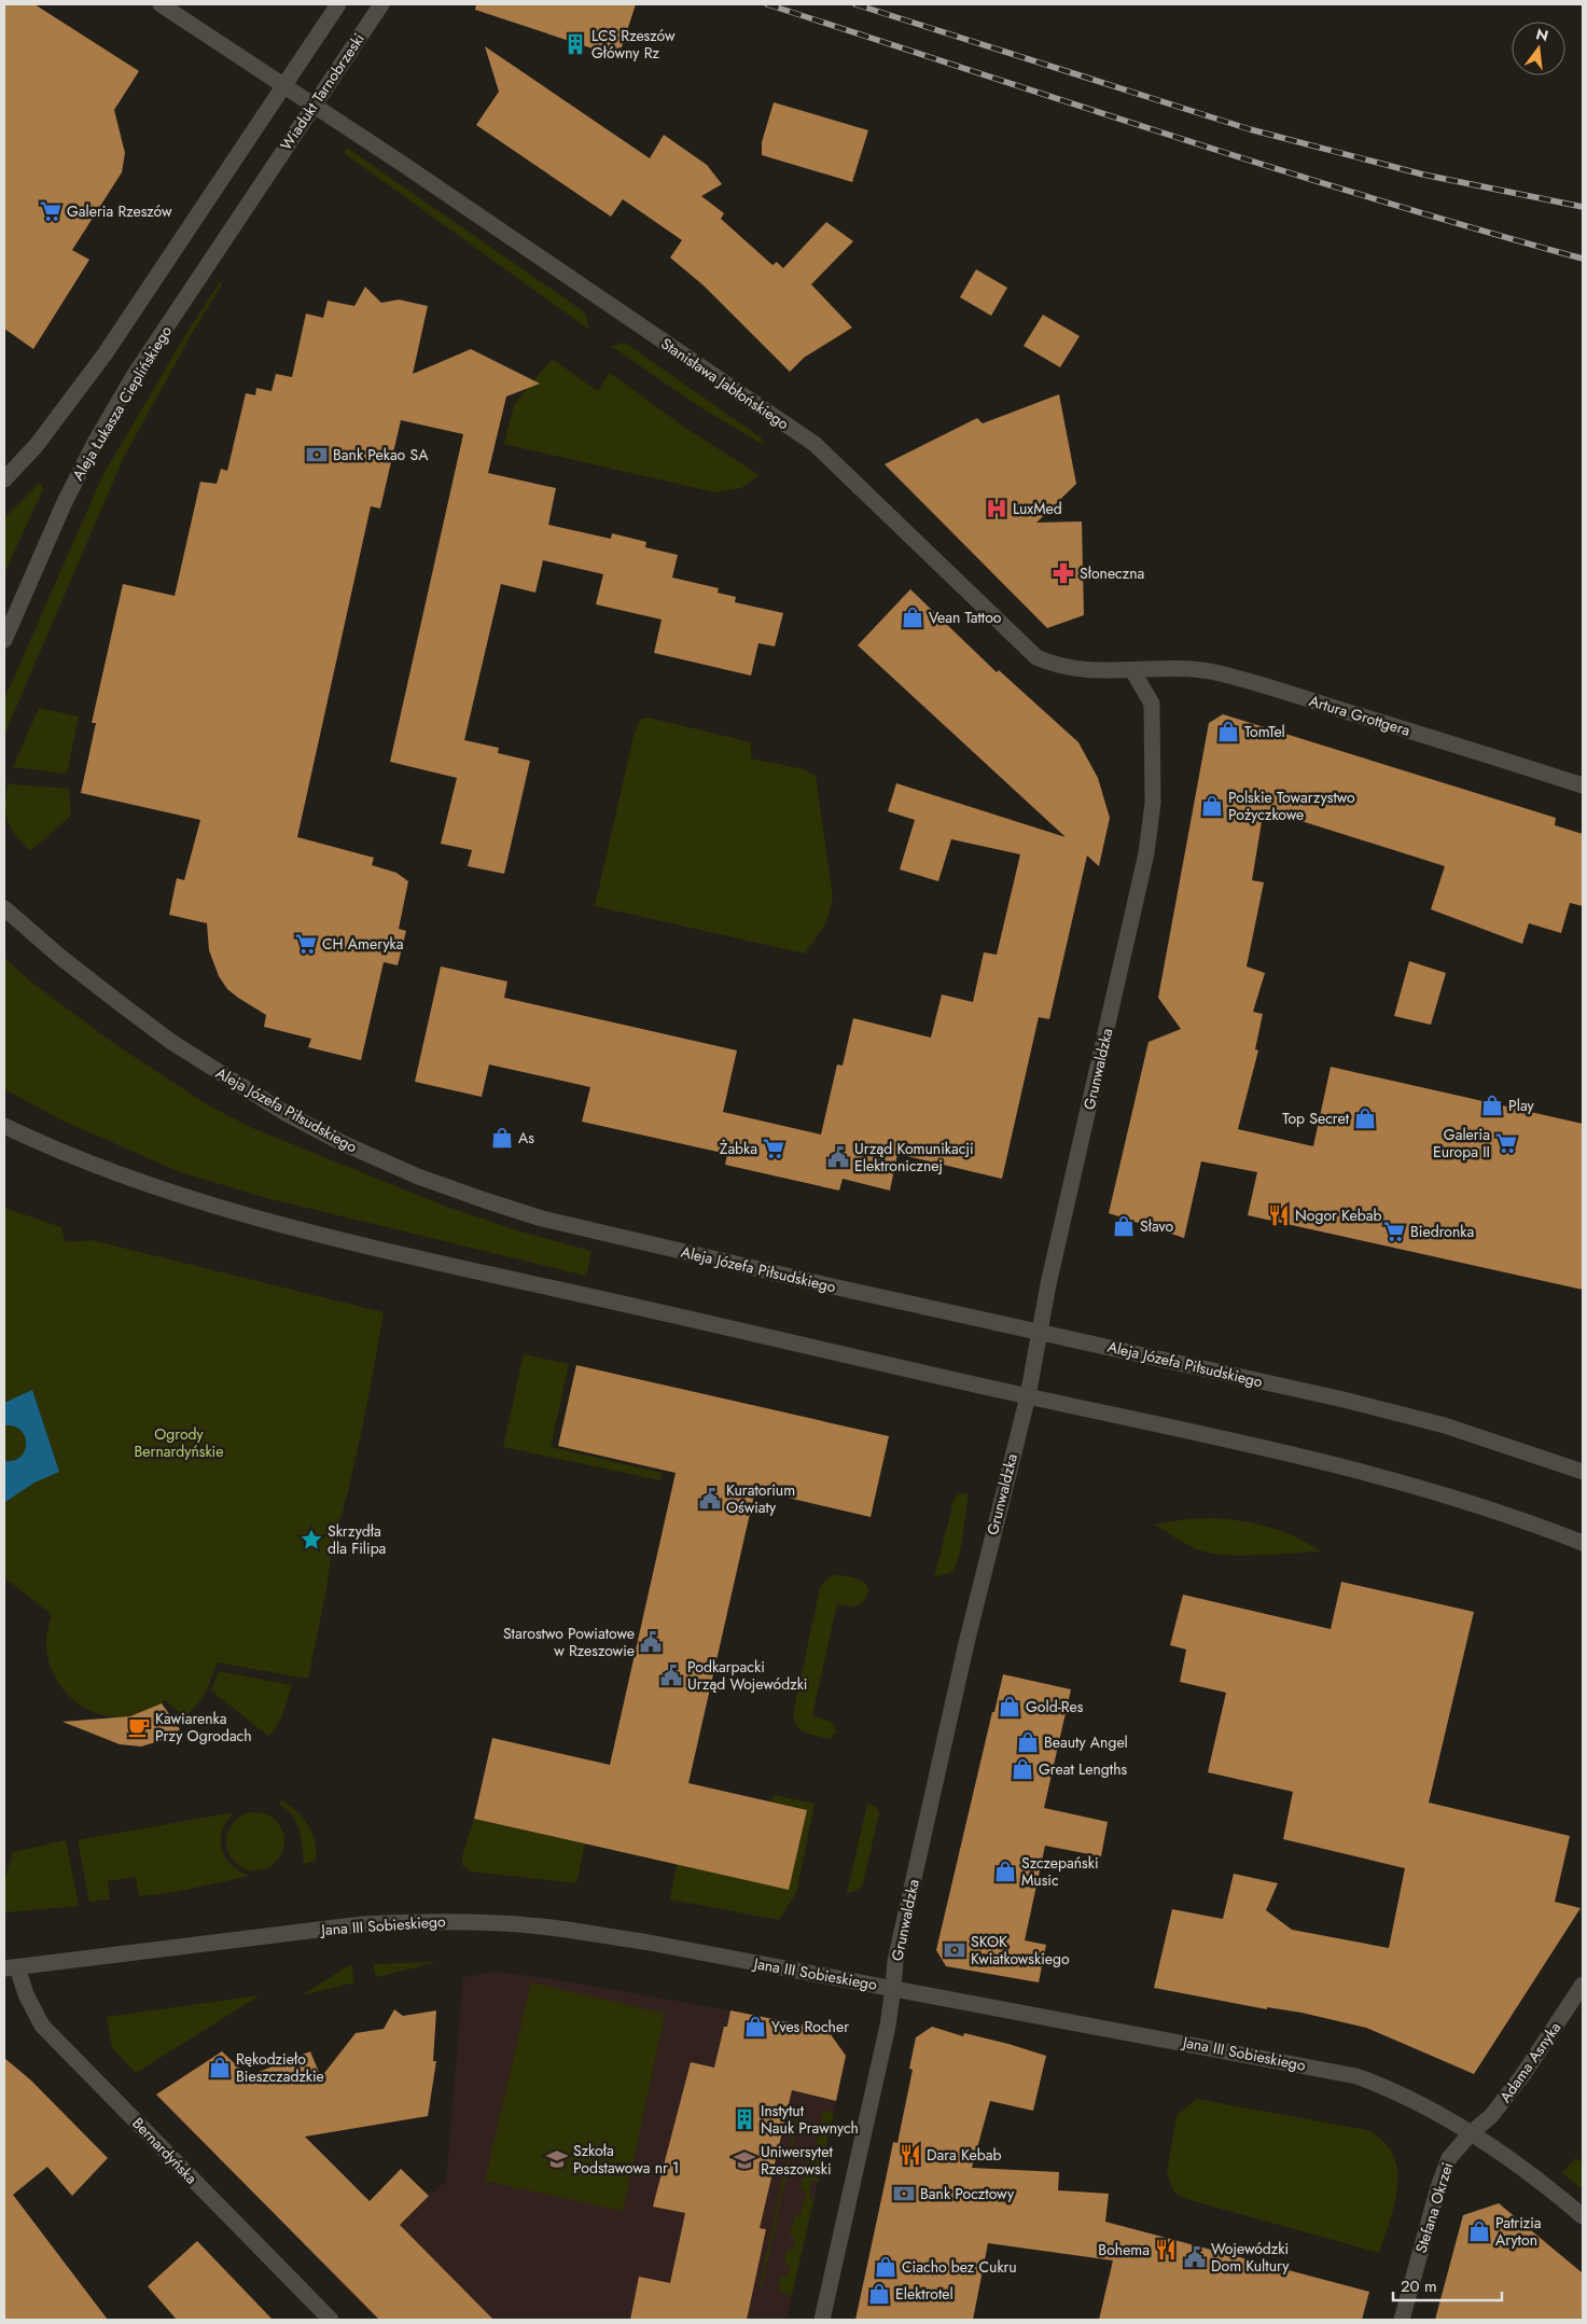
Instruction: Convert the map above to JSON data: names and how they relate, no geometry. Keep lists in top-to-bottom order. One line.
{"streets":{"street":["Wiadukt Tarnobrzeski","Stanisława Jabłońskiego","Aleja Łukasza Cieplińskiego","Artura Grottgera","Grunwaldzka","Aleja Józefa Piłsudskiego","Jana III Sobieskiego","Adama Asnyka","Bernardyńska","Stefana Okrzei"]},"crossings":[["Wiadukt Tarnobrzeski","Aleja Łukasza Cieplińskiego"],["Stanisława Jabłońskiego","Artura Grottgera"],["Stanisława Jabłońskiego","Grunwaldzka"],["Artura Grottgera","Grunwaldzka"],["Grunwaldzka","Aleja Józefa Piłsudskiego"],["Grunwaldzka","Jana III Sobieskiego"],["Jana III Sobieskiego","Adama Asnyka"],["Jana III Sobieskiego","Bernardyńska"],["Jana III Sobieskiego","Stefana Okrzei"],["Adama Asnyka","Stefana Okrzei"]],"parks":["Ogrody Bernardyńskie"],"places":{"building":["LCS Rzeszów Główny Rz","Instytut Nauk Prawnych"],"supermarket":["Galeria Rzeszów","CH Ameryka","Galeria Europa II","Żabka","Biedronka"],"bank":["Bank Pekao SA","SKOK Kwiatkowskiego","Bank Pocztowy"],"hospital":["LuxMed"],"pharmacy":["Słoneczna"],"shop":["Vean Tattoo","TomTel","Polskie Towarzystwo Pożyczkowe","Play","Top Secret","As","Słavo","Gold-Res","Beauty Angel","Great Lengths","Szczepański Music","Yves Rocher","Rękodzieło Bieszczadzkie","Patrizia Aryton","Ciacho bez Cukru","Elektrotel"],"public building":["Urząd Komunikacji Elektronicznej","Kuratorium Oświaty","Starostwo Powiatowe w Rzeszowie","Podkarpacki Urząd Wojewódzki","Wojewódzki Dom Kultury"],"restaurant":["Nogor Kebab","Dara Kebab","Bohema"],"place":["Skrzydła dla Filipa"],"cafe":["Kawiarenka Przy Ogrodach"],"school or university":["Szkoła Podstawowa nr 1","Uniwersytet Rzeszowski"]},"scale_bar":"20 m","north":"top"}
